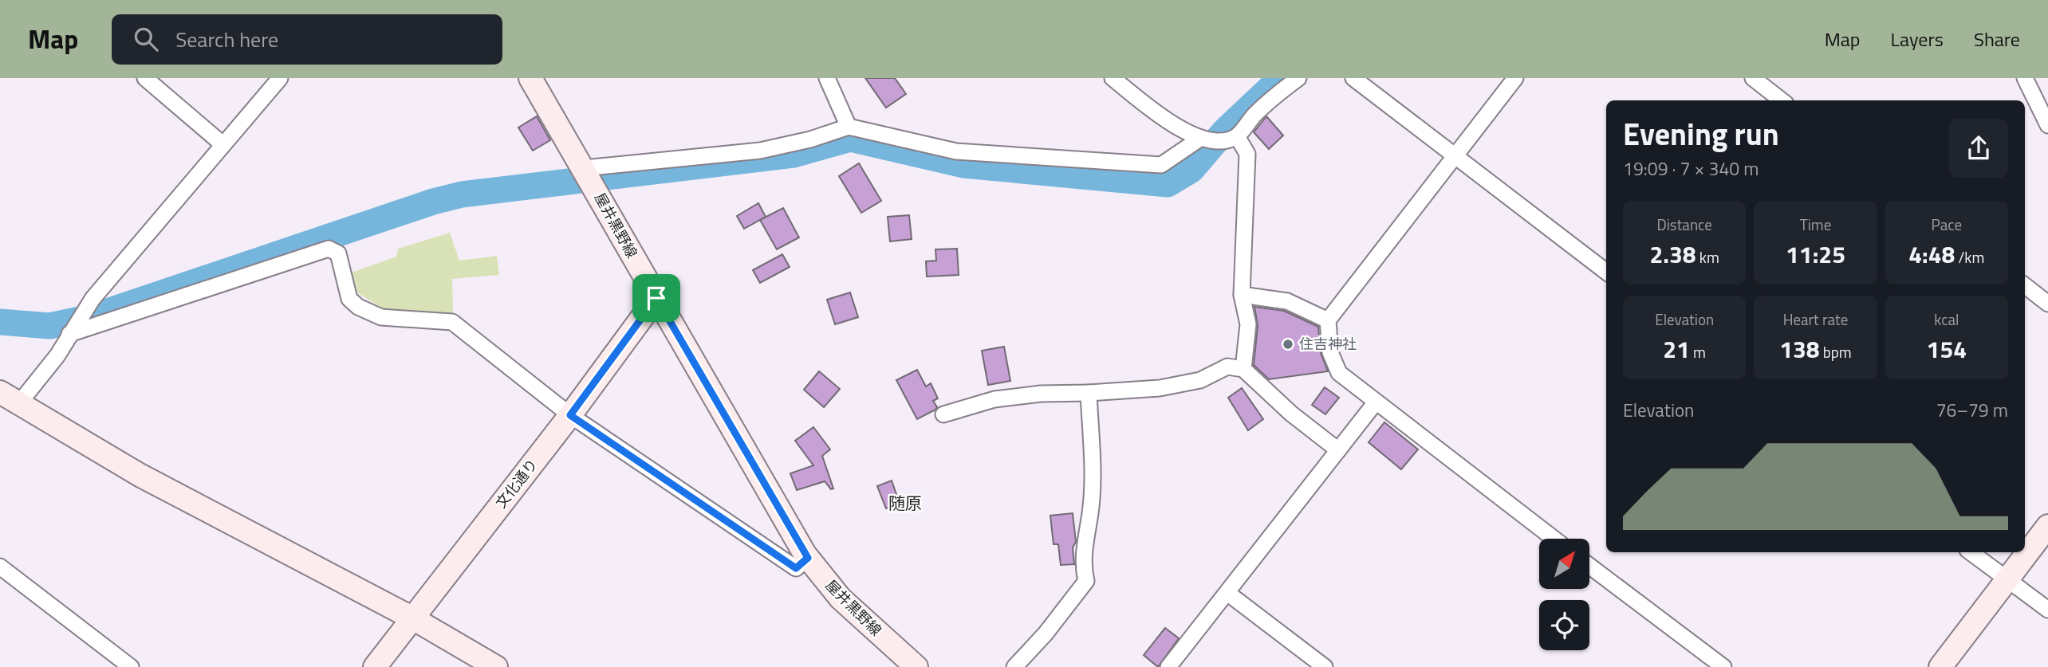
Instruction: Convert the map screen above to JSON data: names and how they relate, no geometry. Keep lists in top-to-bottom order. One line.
{"streets":{"street":["屋井黒野線","文化通り"]},"crossings":[["屋井黒野線","文化通り"]],"districts":["随原"],"places":["住吉神社"],"north":"top right","page":{"header":"Map","search":"Search here","nav":["Map","Layers","Share"],"heading":["Evening run","19:09 · 7 × 340 m"],"stats":[["Distance","2.38 km"],["Time","11:25"],["Pace","4:48 /km"],["Elevation","21 m"],["Heart rate","138 bpm"],["kcal","154"]],"chart":["Elevation","76–79 m"]}}
